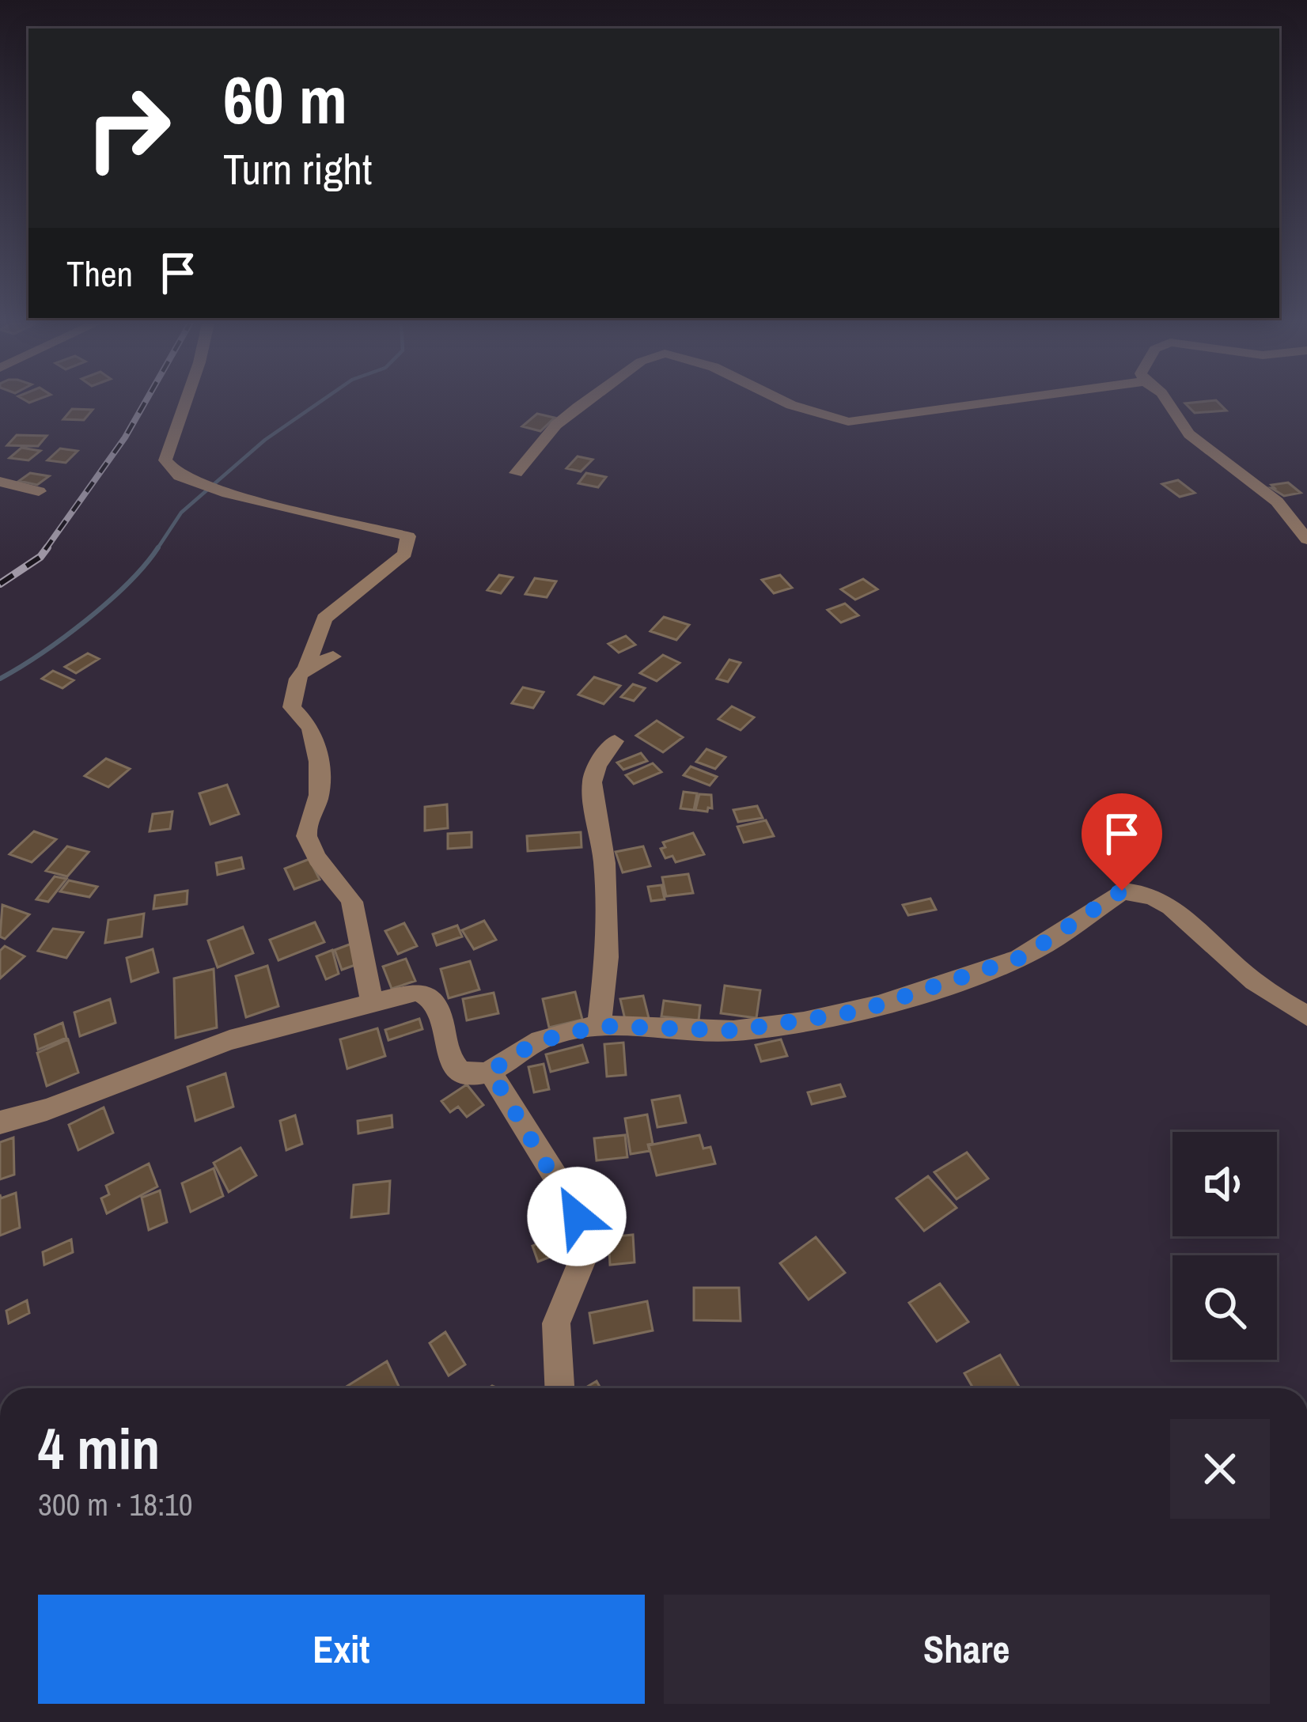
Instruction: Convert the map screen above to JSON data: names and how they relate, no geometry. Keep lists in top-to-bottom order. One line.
{"page":{"turn":["60 m","Turn right"],"then":"Then","heading":["4 min","300 m · 18:10"],"buttons":["Exit","Share"]}}
